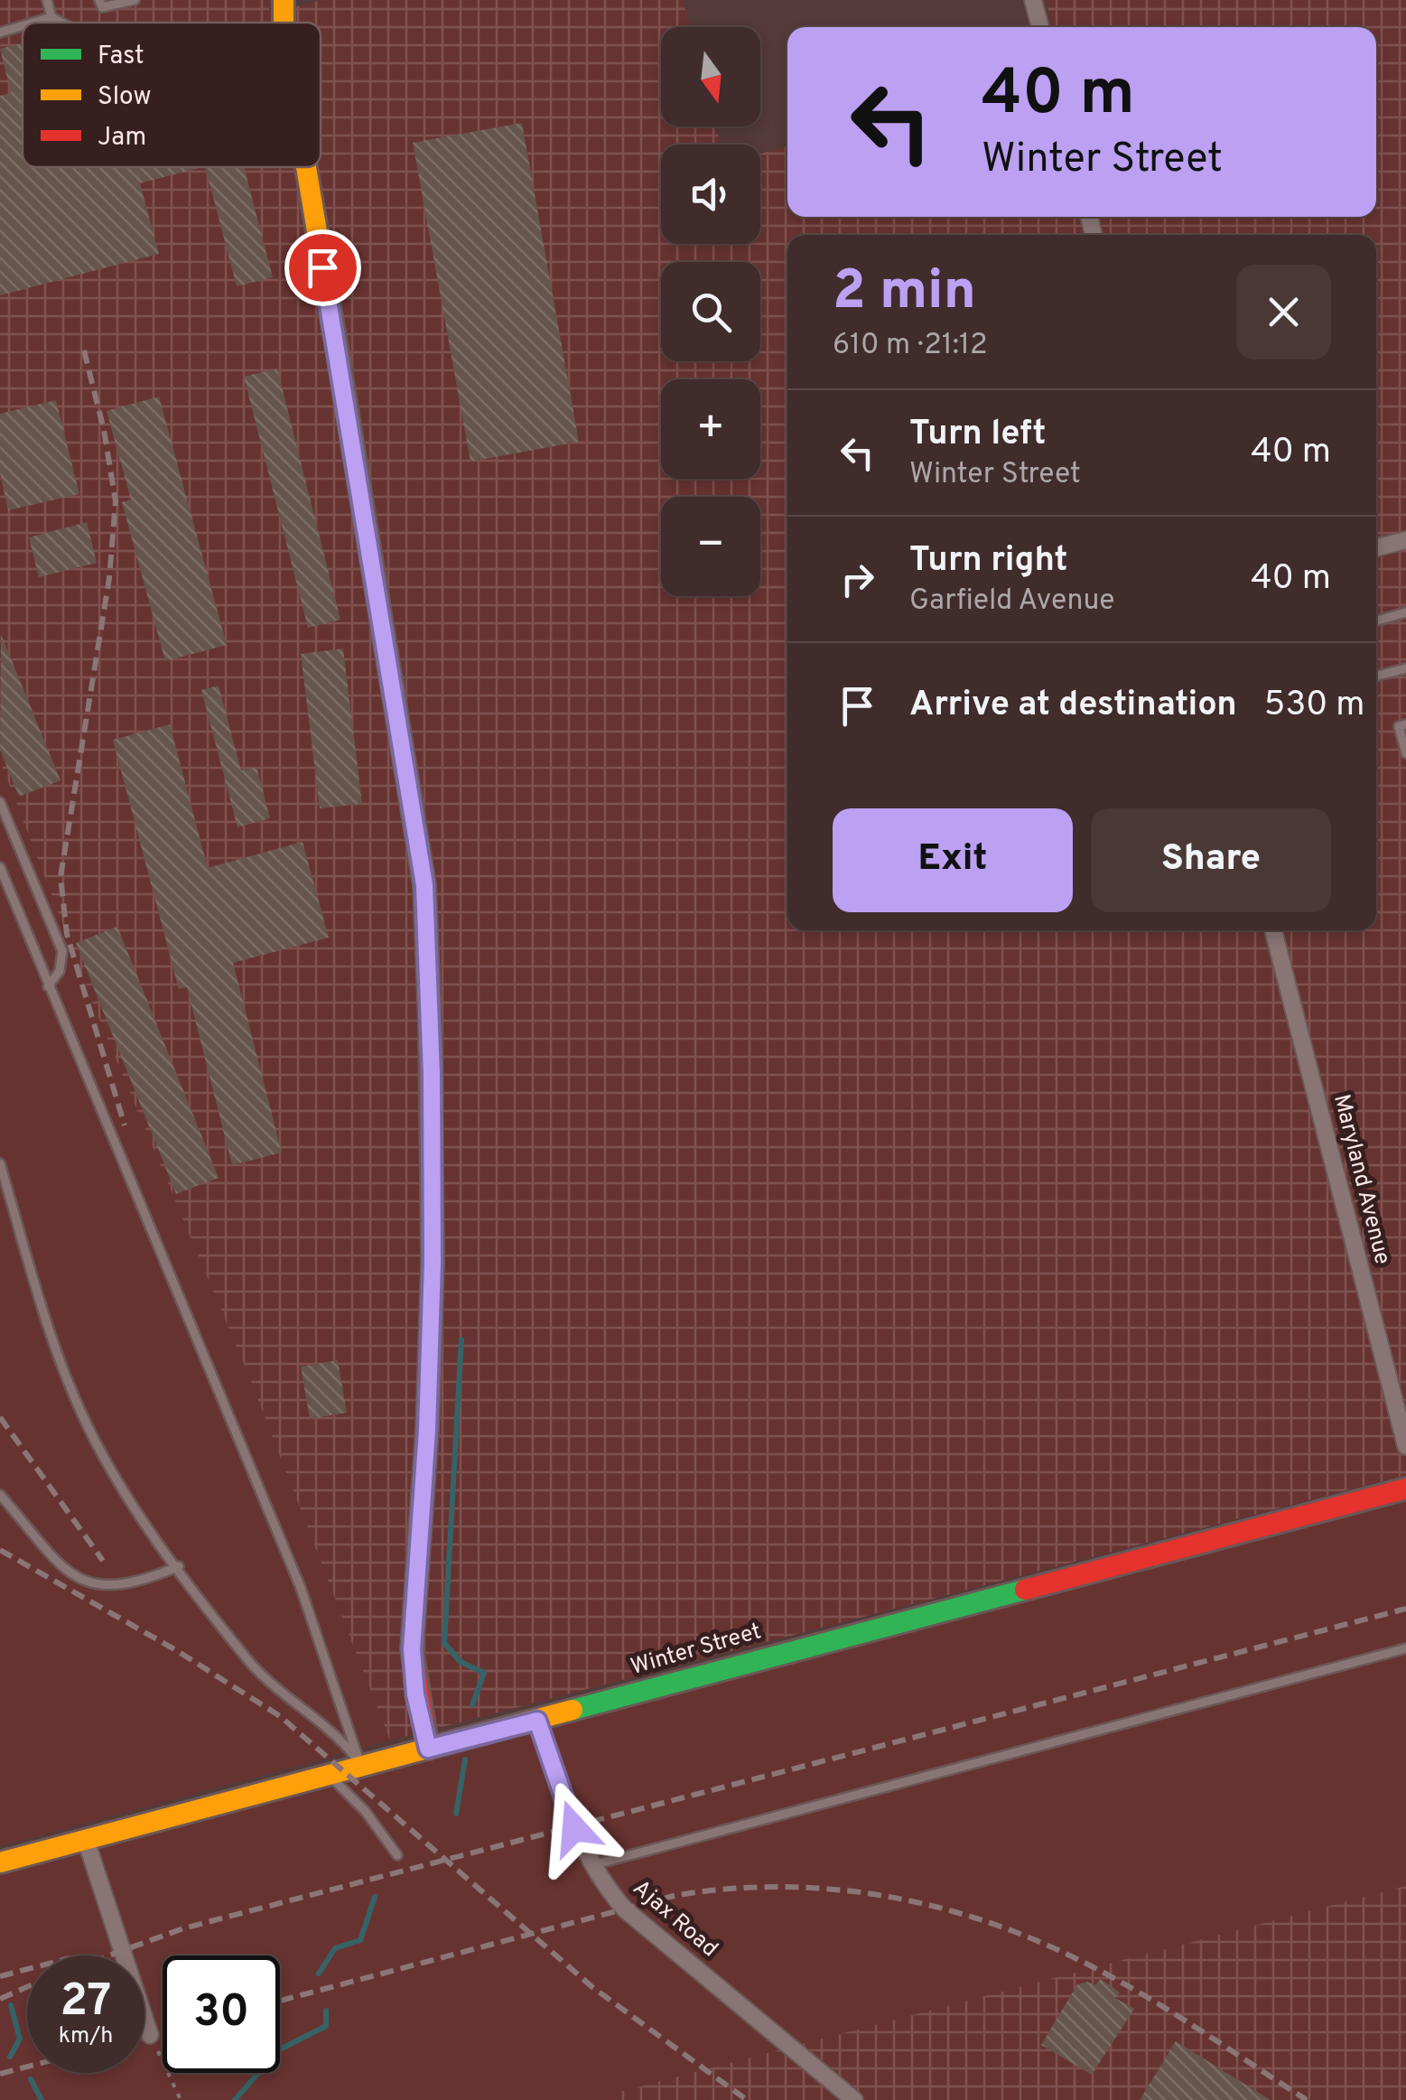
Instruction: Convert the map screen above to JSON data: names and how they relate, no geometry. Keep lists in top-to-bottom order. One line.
{"streets":{"street":["Maryland Avenue","Winter Street","Ajax Road"]},"crossings":[["Winter Street","Ajax Road"]],"legend":["Fast","Slow","Jam"],"north":"bottom","page":{"map_buttons":["+","−"],"turn":["40 m","Winter Street"],"heading":["2 min","610 m · 21:12"],"list":[{"name":"Turn left","note":"Winter Street","value":"40 m"},{"name":"Turn right","note":"Garfield Avenue","value":"40 m"},{"name":"Arrive at destination","value":"530 m"}],"buttons":["Exit","Share"],"speed":"27 km/h","limit":"30"}}
